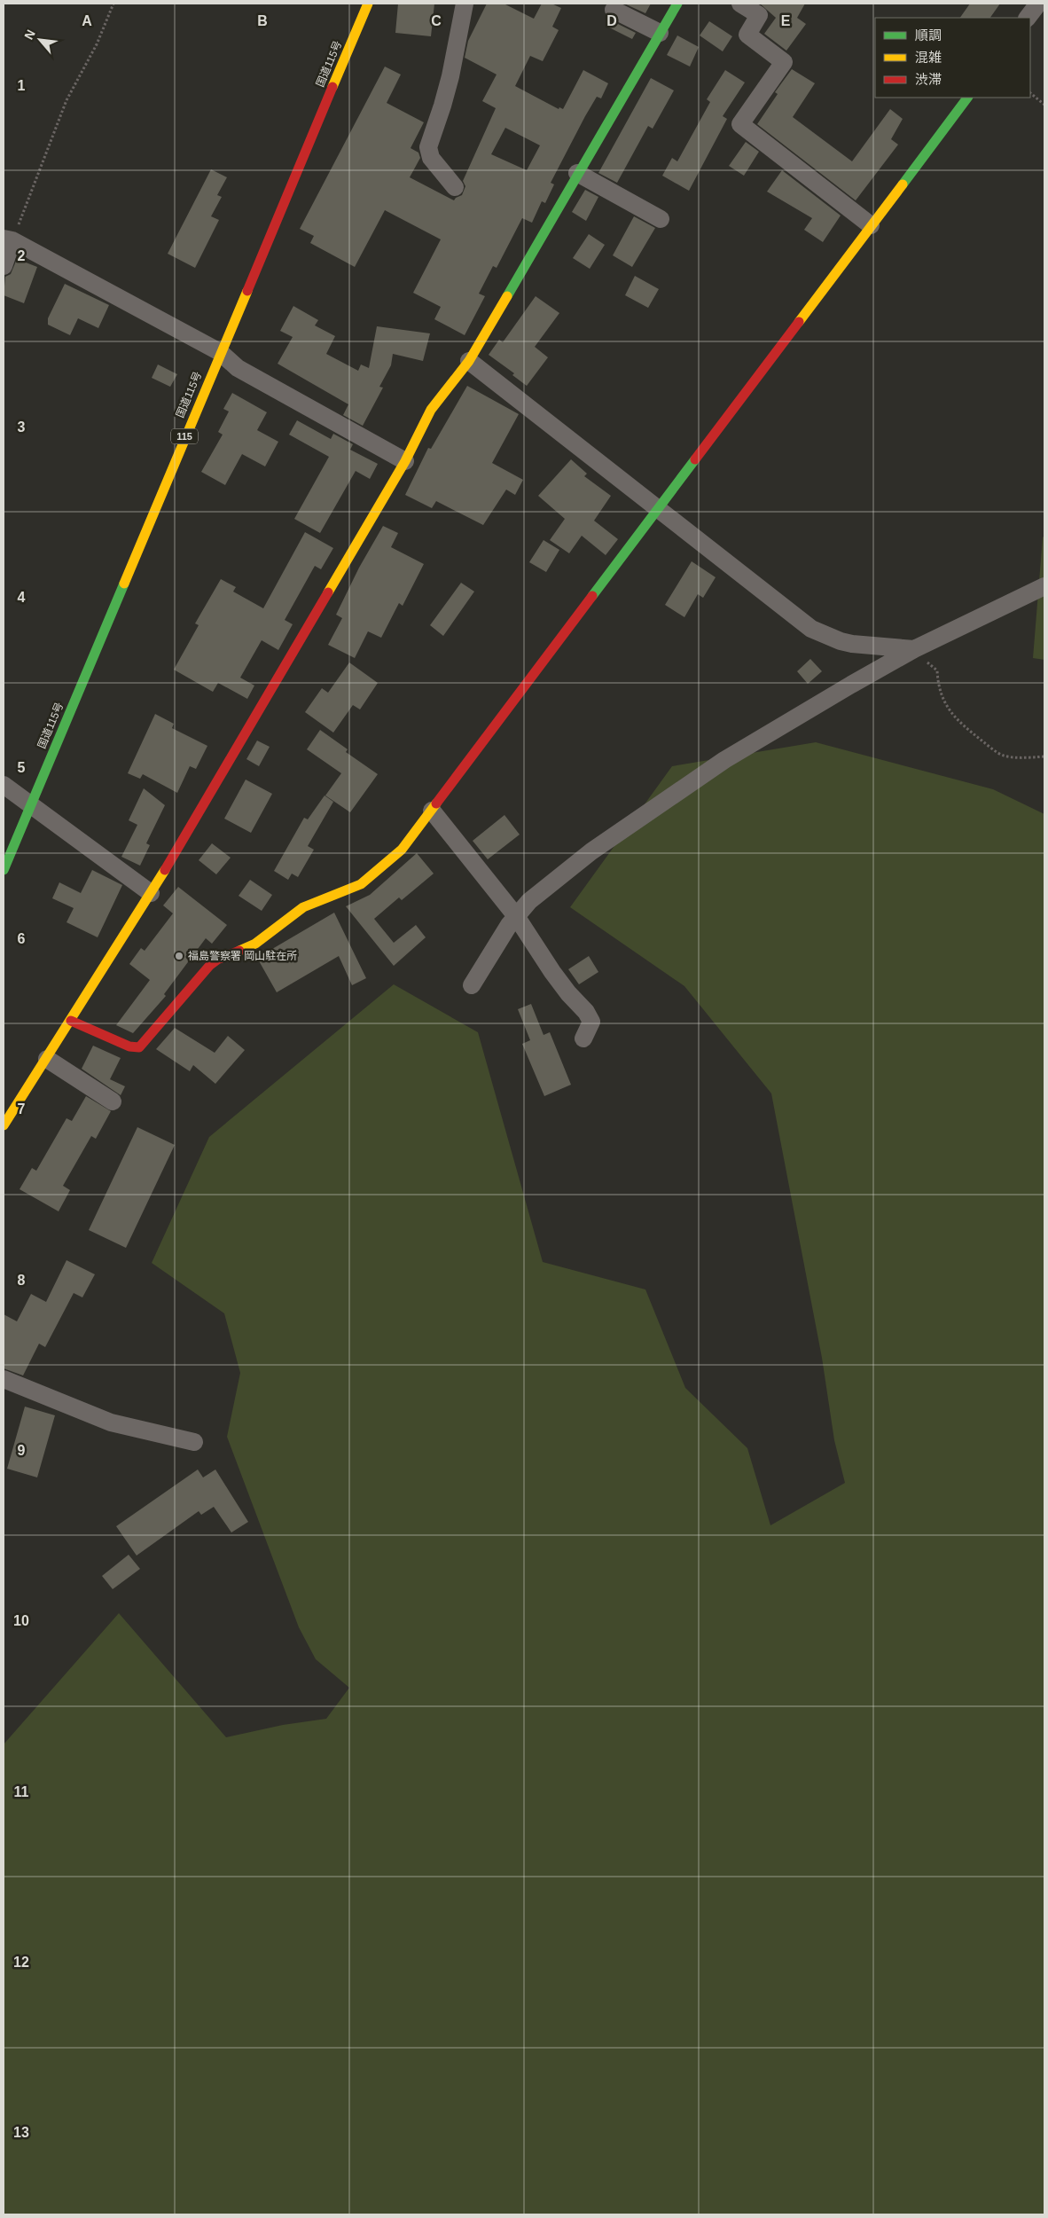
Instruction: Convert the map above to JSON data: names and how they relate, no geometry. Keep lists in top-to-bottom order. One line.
{"streets":{"main road":["国道115号","115"]},"places":["福島警察署 岡山駐在所"],"legend":["順調","混雑","渋滞"],"north":"top left","grid":{"columns":["A","B","C","D","E"],"rows":["1","2","3","4","5","6","7","8","9","10","11","12","13"]}}
